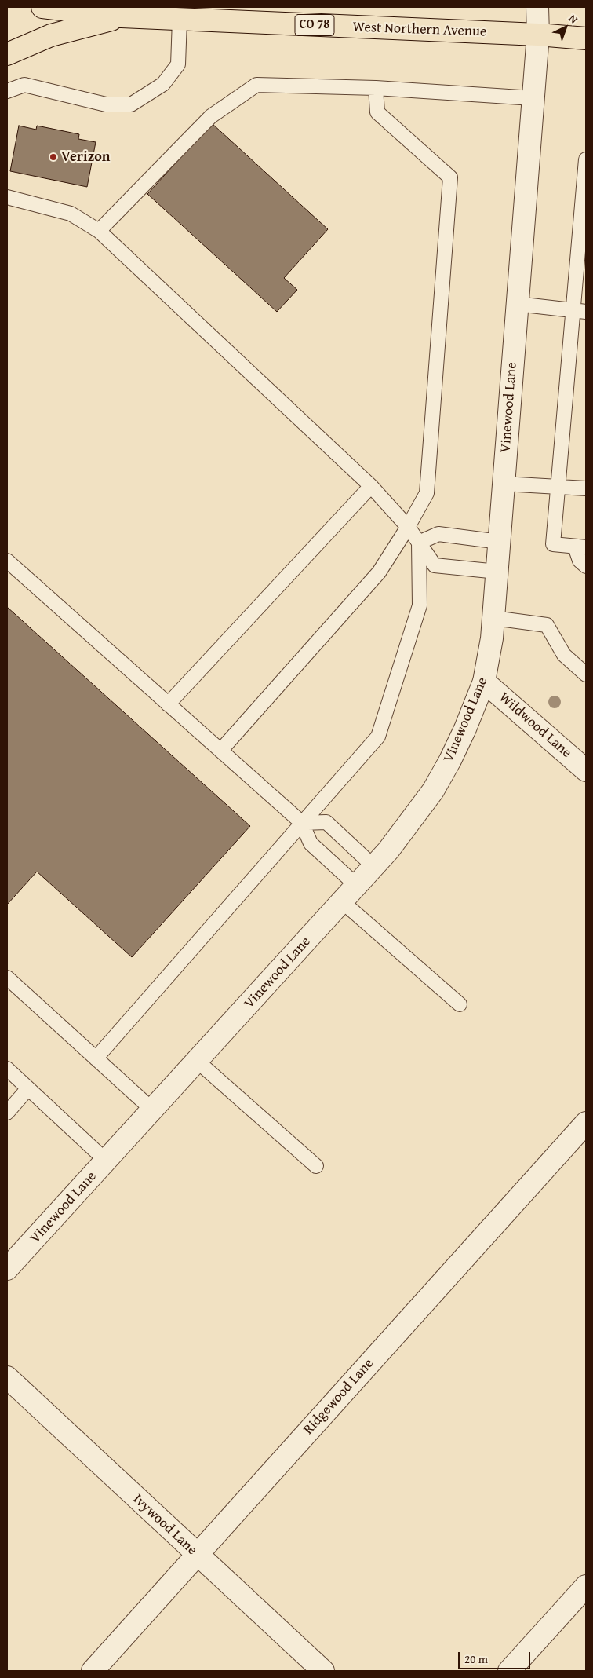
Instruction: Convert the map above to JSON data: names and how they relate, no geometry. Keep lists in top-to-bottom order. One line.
{"streets":{"main road":["CO 78","West Northern Avenue"],"street":["Vinewood Lane","Wildwood Lane","Ridgewood Lane","Ivywood Lane"]},"crossings":[["West Northern Avenue","Vinewood Lane"],["Vinewood Lane","Wildwood Lane"],["Ridgewood Lane","Ivywood Lane"]],"places":["Verizon"],"scale_bar":"20 m","north":"top right"}
